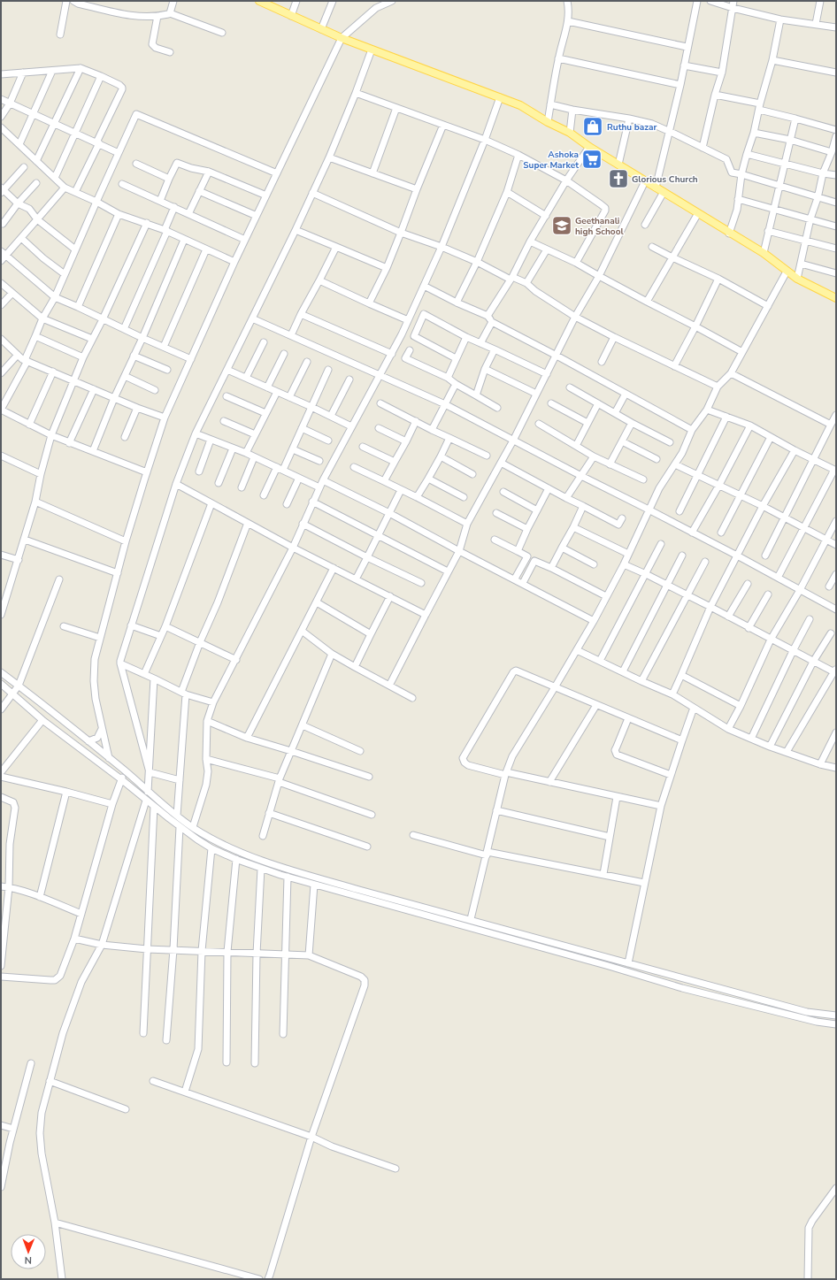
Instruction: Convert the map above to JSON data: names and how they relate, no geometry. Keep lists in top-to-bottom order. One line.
{"places":{"shop":["Ruthu bazar"],"supermarket":["Ashoka Super Market"],"church":["Glorious Church"],"school or university":["Geethanali high School"]},"north":"bottom"}
